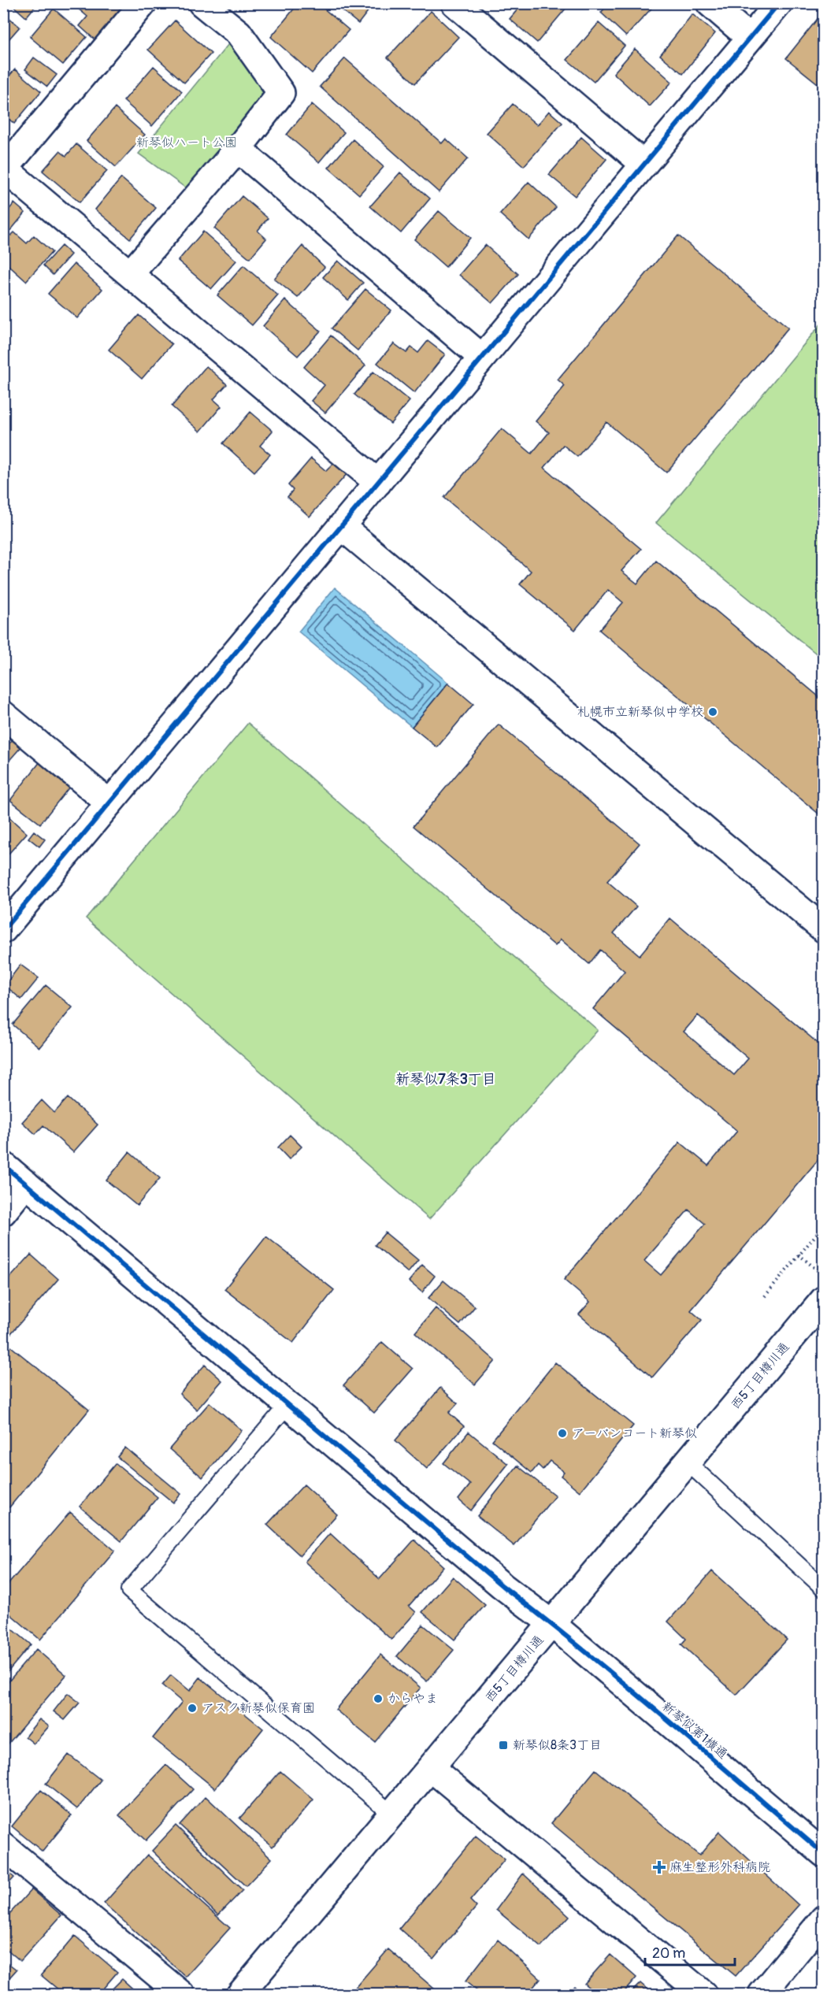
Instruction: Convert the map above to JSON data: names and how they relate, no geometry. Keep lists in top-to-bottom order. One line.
{"streets":{"street":["西5丁目樽川通","新琴似第1横通"]},"crossings":[["西5丁目樽川通","新琴似第1横通"]],"districts":["新琴似7条3丁目"],"parks":["新琴似ハート公園"],"places":{"other":["札幌市立新琴似中学校","アーバンコート新琴似","からやま","アスク新琴似保育園"],"transit":["新琴似8条3丁目"],"health":["麻生整形外科病院"]},"scale_bar":"20 m"}
